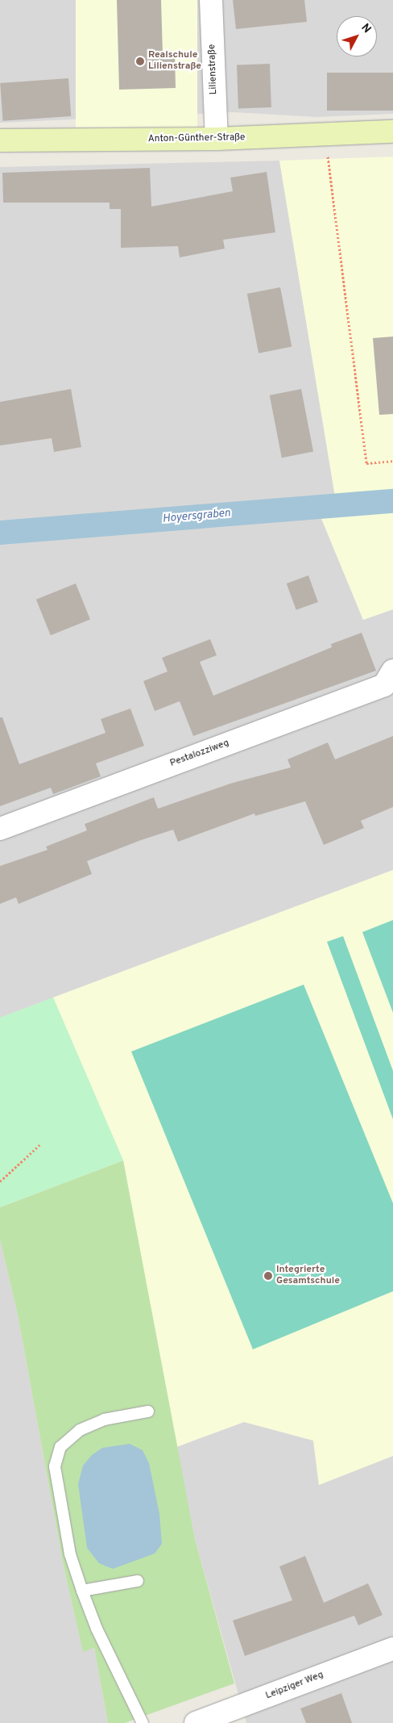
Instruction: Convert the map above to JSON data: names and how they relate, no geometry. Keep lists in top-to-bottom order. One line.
{"streets":{"main road":["Anton-Günther-Straße"],"street":["Lilienstraße","Pestalozziweg","Leipziger Weg"]},"crossings":[["Lilienstraße","Anton-Günther-Straße"]],"water":["Hoyersgraben"],"places":["Realschule Lilienstraße","Integrierte Gesamtschule"],"north":"top right"}
